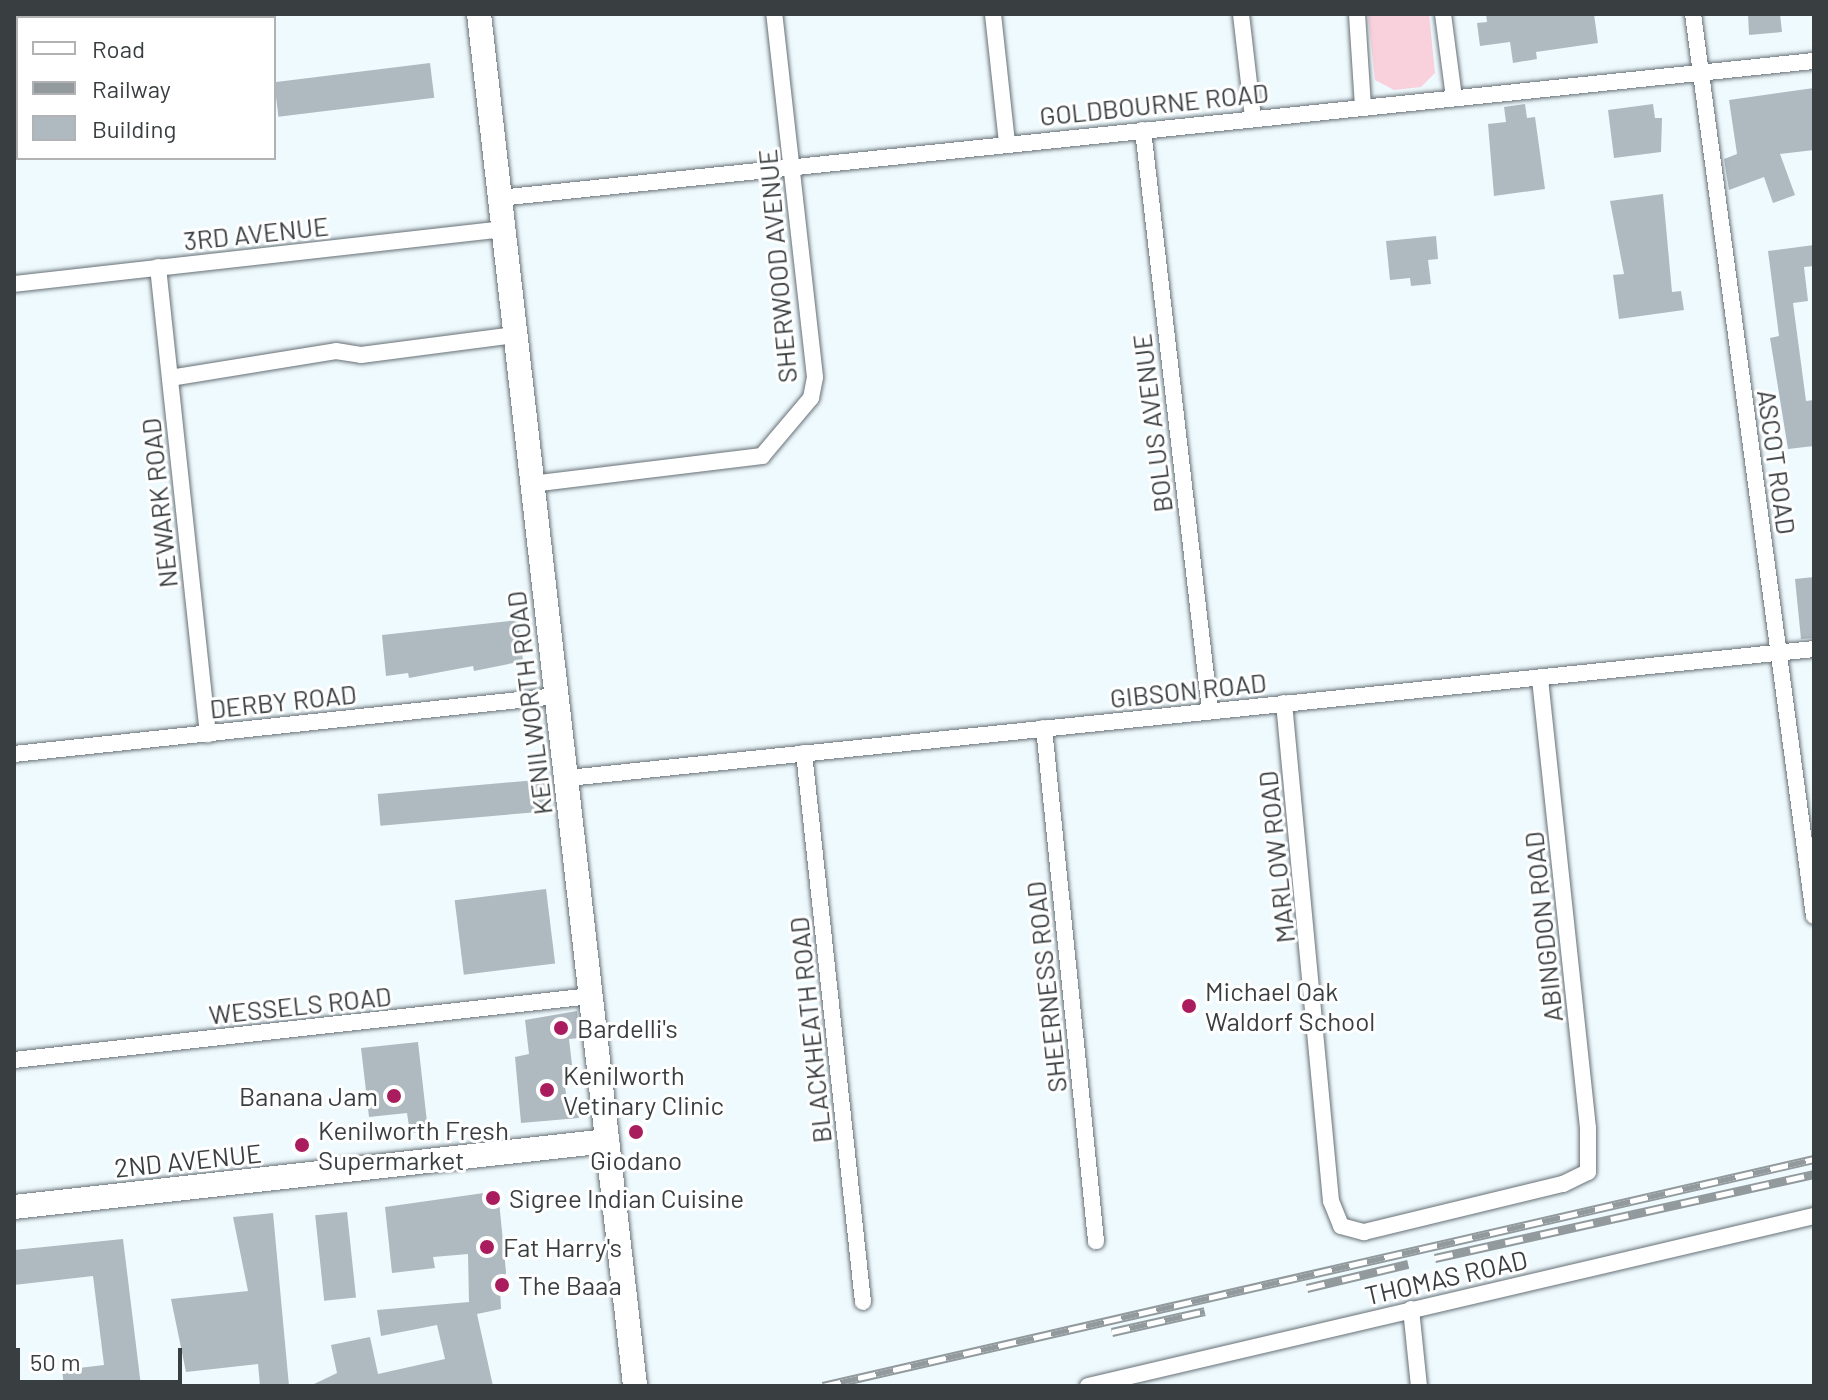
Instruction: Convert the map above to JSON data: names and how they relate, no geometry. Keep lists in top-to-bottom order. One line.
{"streets":{"street":["GOLDBOURNE ROAD","3RD AVENUE","SHERWOOD AVENUE","BOLUS AVENUE","ASCOT ROAD","NEWARK ROAD","GIBSON ROAD","DERBY ROAD","KENILWORTH ROAD","MARLOW ROAD","ABINGDON ROAD","SHEERNESS ROAD","WESSELS ROAD","BLACKHEATH ROAD","2ND AVENUE","THOMAS ROAD"]},"crossings":[["GOLDBOURNE ROAD","SHERWOOD AVENUE"],["GOLDBOURNE ROAD","BOLUS AVENUE"],["GOLDBOURNE ROAD","ASCOT ROAD"],["GOLDBOURNE ROAD","KENILWORTH ROAD"],["3RD AVENUE","NEWARK ROAD"],["3RD AVENUE","KENILWORTH ROAD"],["SHERWOOD AVENUE","KENILWORTH ROAD"],["BOLUS AVENUE","GIBSON ROAD"],["ASCOT ROAD","GIBSON ROAD"],["NEWARK ROAD","DERBY ROAD"],["GIBSON ROAD","KENILWORTH ROAD"],["GIBSON ROAD","MARLOW ROAD"],["GIBSON ROAD","ABINGDON ROAD"],["GIBSON ROAD","SHEERNESS ROAD"],["GIBSON ROAD","BLACKHEATH ROAD"],["DERBY ROAD","KENILWORTH ROAD"],["KENILWORTH ROAD","WESSELS ROAD"],["KENILWORTH ROAD","2ND AVENUE"],["MARLOW ROAD","ABINGDON ROAD"]],"places":["Michael Oak Waldorf School","Bardelli's","Kenilworth Vetinary Clinic","Banana Jam","Giodano","Kenilworth Fresh Supermarket","Sigree Indian Cuisine","Fat Harry's","The Baaa"],"legend":["Road","Railway","Building"],"scale_bar":"50 m"}
